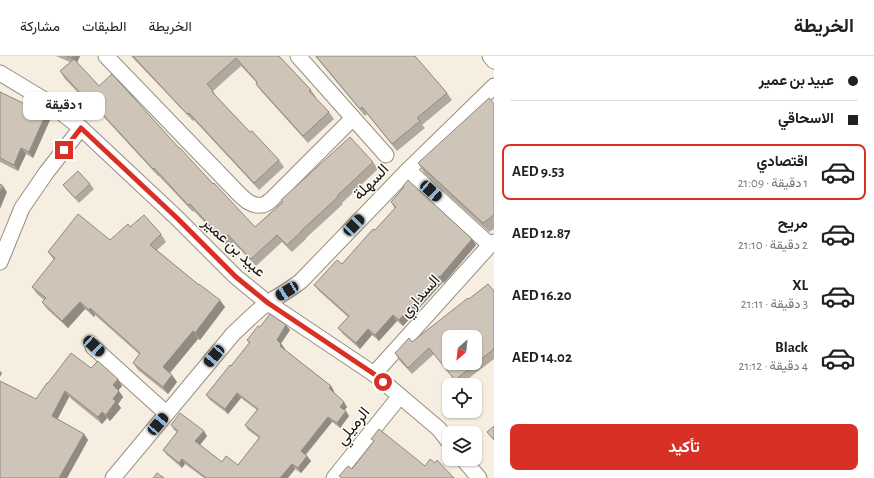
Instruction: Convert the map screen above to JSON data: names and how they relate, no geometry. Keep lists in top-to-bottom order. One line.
{"streets":{"street":["السهلة","عبيد بن عمير","السداري","الرميلي"]},"crossings":[["السهلة","عبيد بن عمير"],["عبيد بن عمير","السداري"],["عبيد بن عمير","الرميلي"]],"north":"bottom left","page":{"header":"الخريطة","nav":["الخريطة","الطبقات","مشاركة"],"banner":["عبيد بن عمير","الاسحاقي"],"bubble":"1 دقيقة","list":[{"name":"اقتصادي","note":"1 دقيقة · 21:09","value":"AED 9.53"},{"name":"مريح","note":"2 دقيقة · 21:10","value":"AED 12.87"},{"name":"XL","note":"3 دقيقة · 21:11","value":"AED 16.20"},{"name":"Black","note":"4 دقيقة · 21:12","value":"AED 14.02"}],"buttons":"تأكيد"}}
